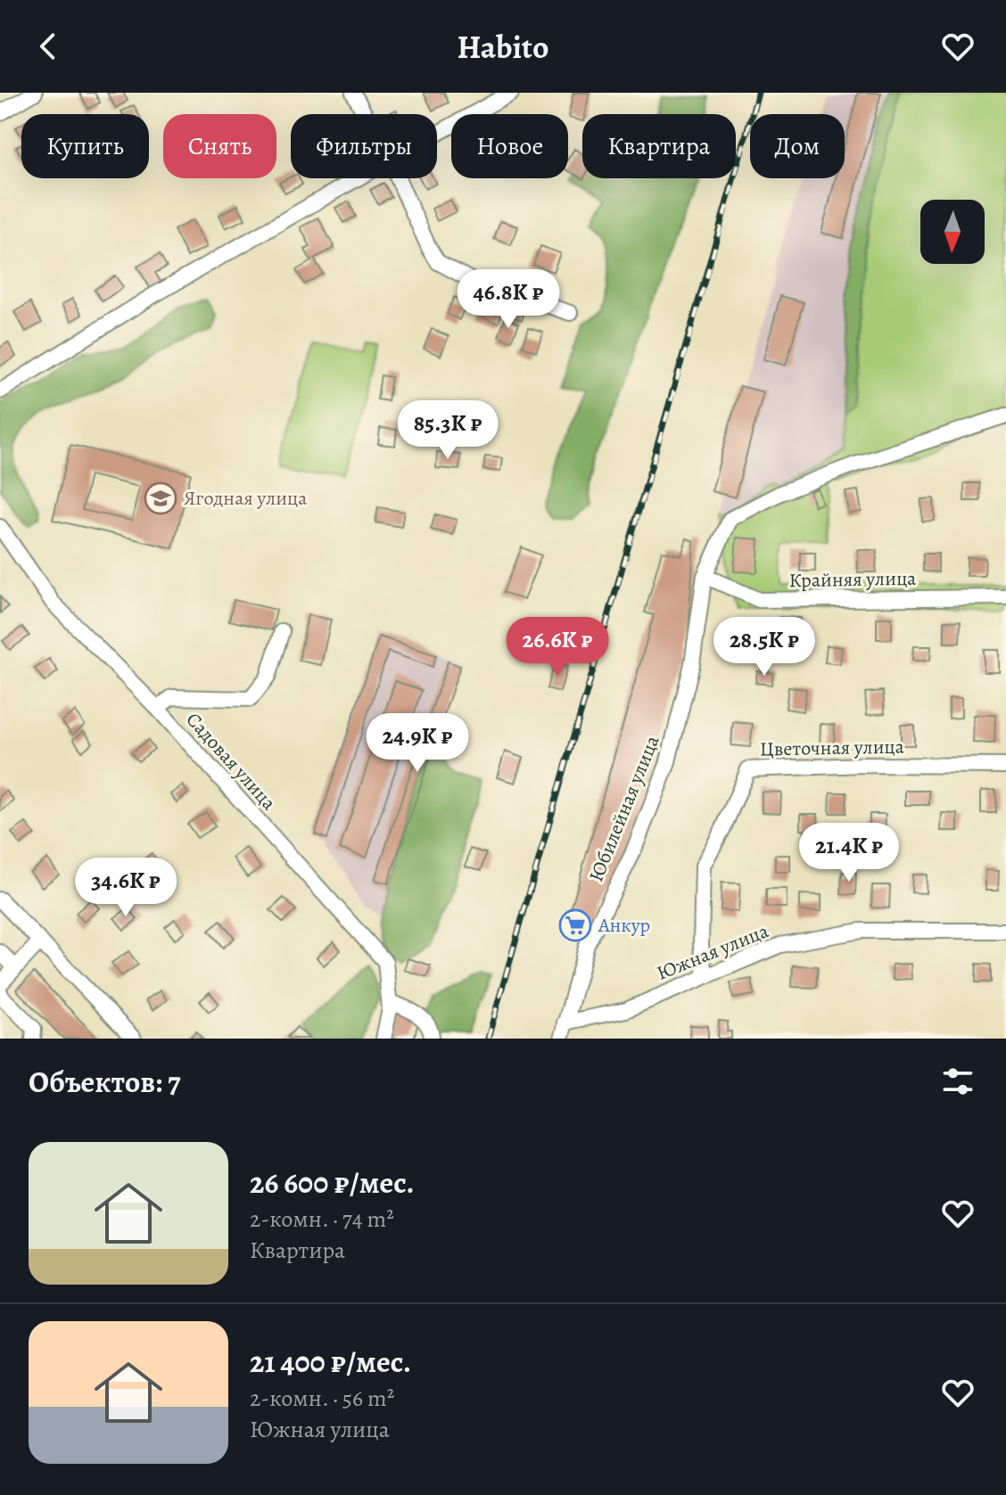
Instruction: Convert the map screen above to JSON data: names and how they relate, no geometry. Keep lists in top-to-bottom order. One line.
{"streets":{"street":["Крайняя улица","Цветочная улица","Садовая улица","Юбилейная улица","Южная улица"]},"crossings":[["Крайняя улица","Юбилейная улица"],["Цветочная улица","Южная улица"],["Юбилейная улица","Южная улица"]],"places":{"school or university":["Ягодная улица"],"supermarket":["Анкур"]},"north":"bottom","page":{"header":"Habito","chip":["Купить","Снять","Фильтры","Новое","Квартира","Дом"],"price":["46.8K ₽","85.3K ₽","26.6K ₽","28.5K ₽","24.9K ₽","21.4K ₽","34.6K ₽"],"heading":"Объектов: 7","list":[{"name":"26 600 ₽/мес.","note":"2-комн. · 74 m² · Квартира"},{"name":"21 400 ₽/мес.","note":"2-комн. · 56 m² · Южная улица"}]}}
